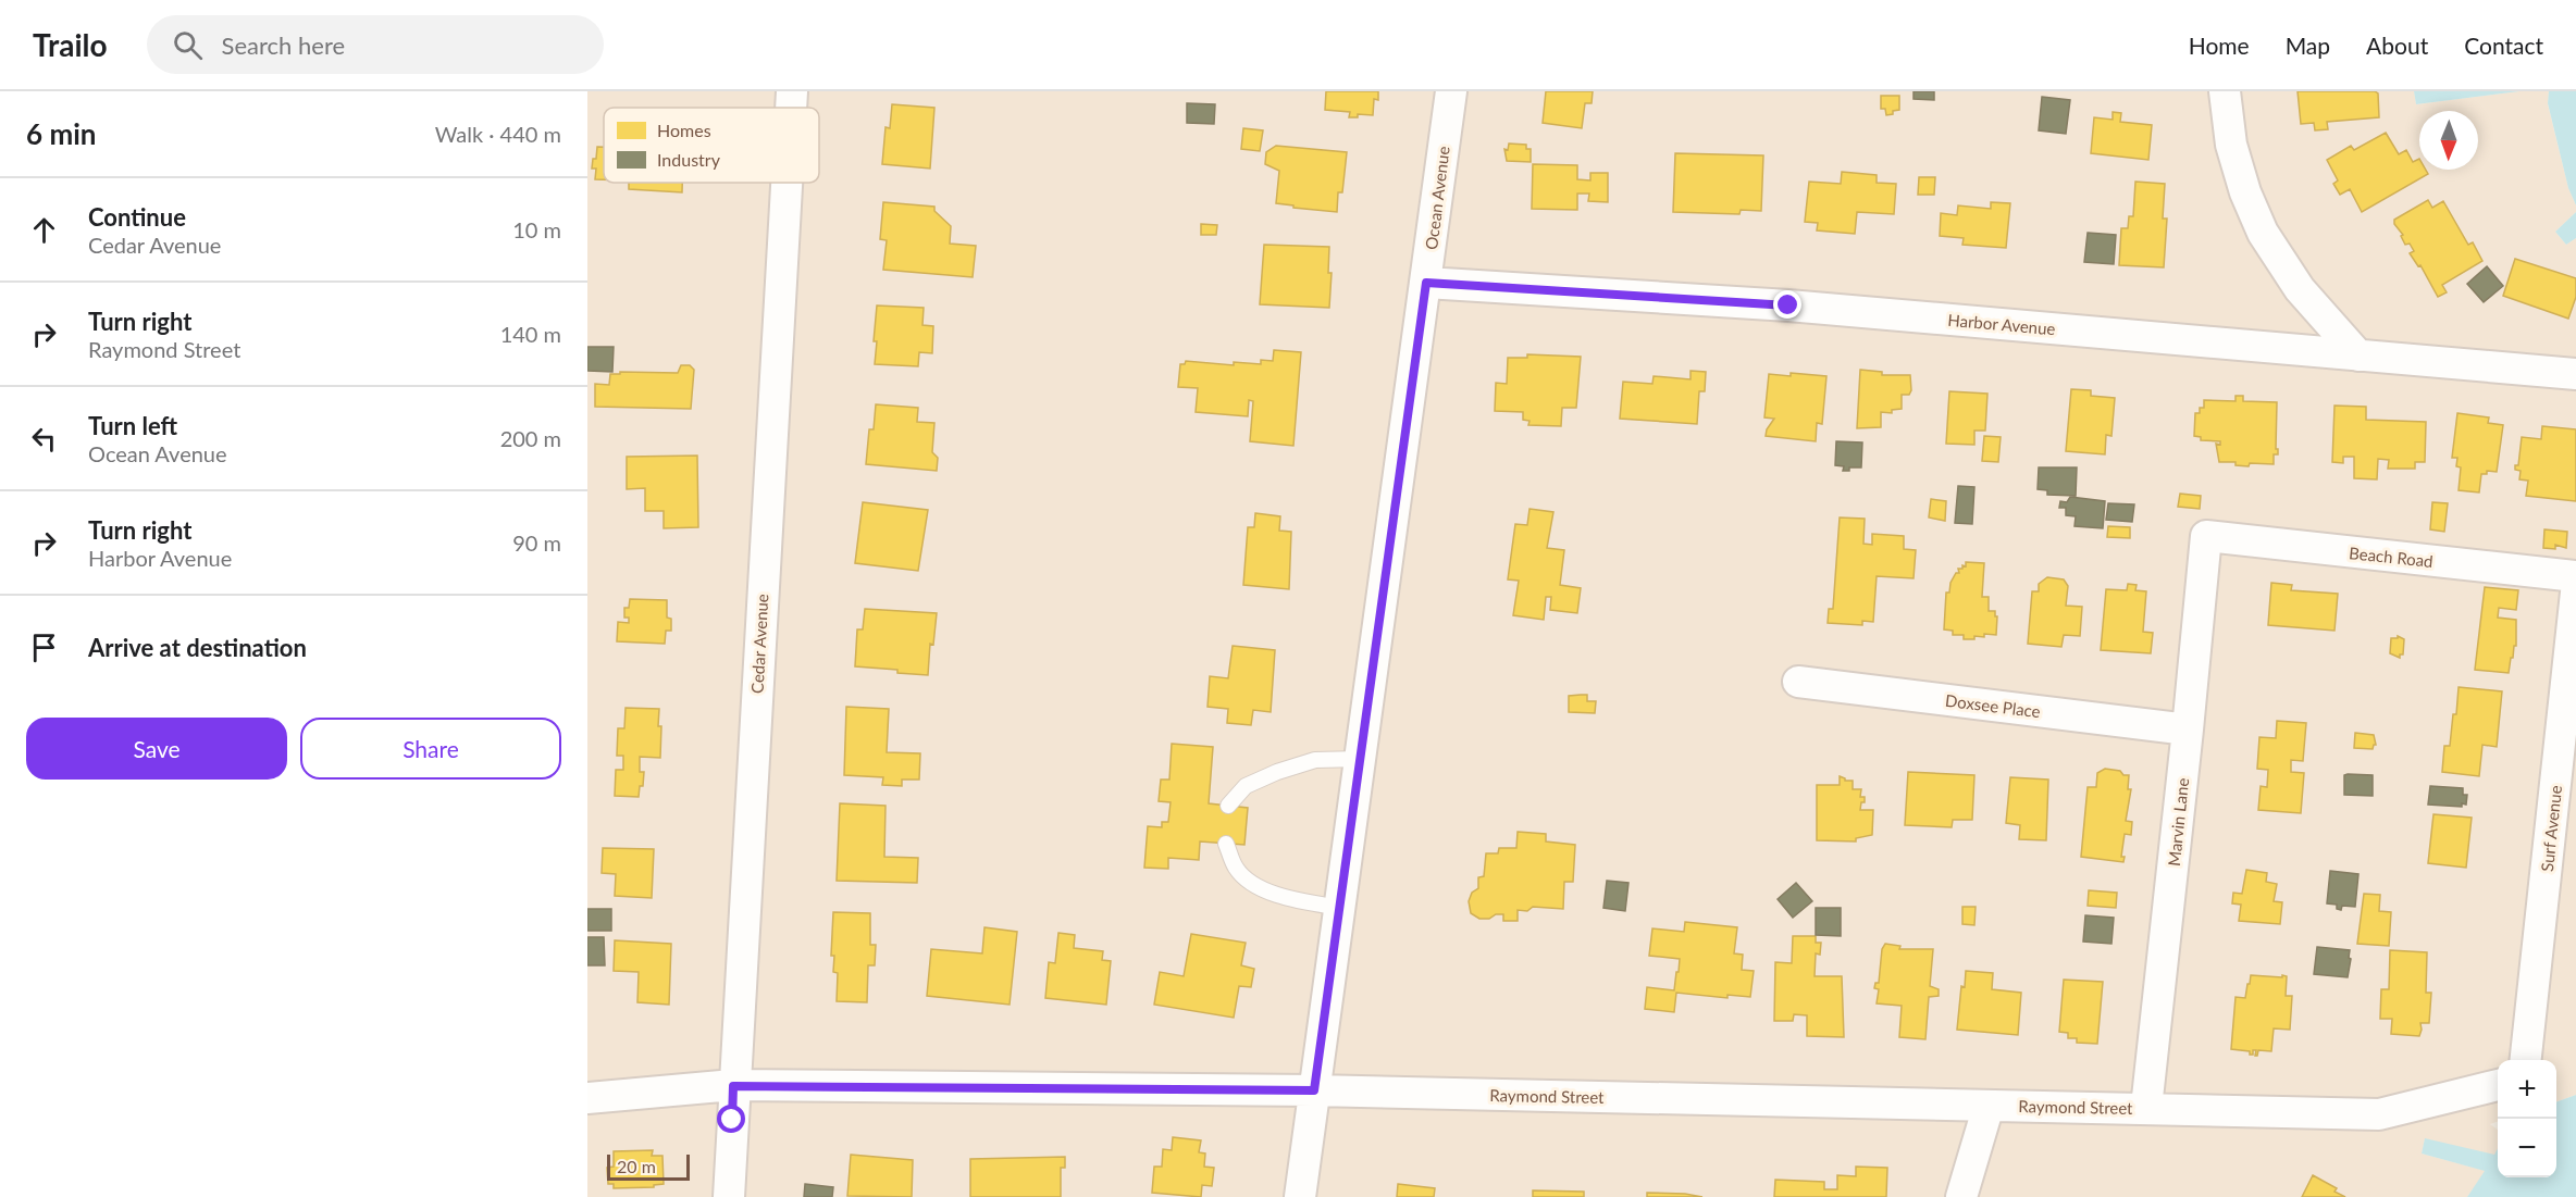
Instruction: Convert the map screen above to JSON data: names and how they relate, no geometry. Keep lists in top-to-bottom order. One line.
{"streets":{"street":["Ocean Avenue","Harbor Avenue","Beach Road","Cedar Avenue","Doxsee Place","Marvin Lane","Surf Avenue","Raymond Street"]},"crossings":[["Ocean Avenue","Harbor Avenue"],["Ocean Avenue","Raymond Street"],["Beach Road","Marvin Lane"],["Cedar Avenue","Raymond Street"],["Doxsee Place","Marvin Lane"],["Marvin Lane","Raymond Street"]],"legend":["Homes","Industry"],"scale_bar":"20 m","north":"bottom","page":{"header":"Trailo","search":"Search here","nav":["Home","Map","About","Contact"],"heading":["6 min","Walk · 440 m"],"list":[["Continue","Cedar Avenue","10 m"],["Turn right","Raymond Street","140 m"],["Turn left","Ocean Avenue","200 m"],["Turn right","Harbor Avenue","90 m"],"Arrive at destination"],"buttons":["Save","Share"],"map_buttons":["+","−"],"scale":"20 m"}}
